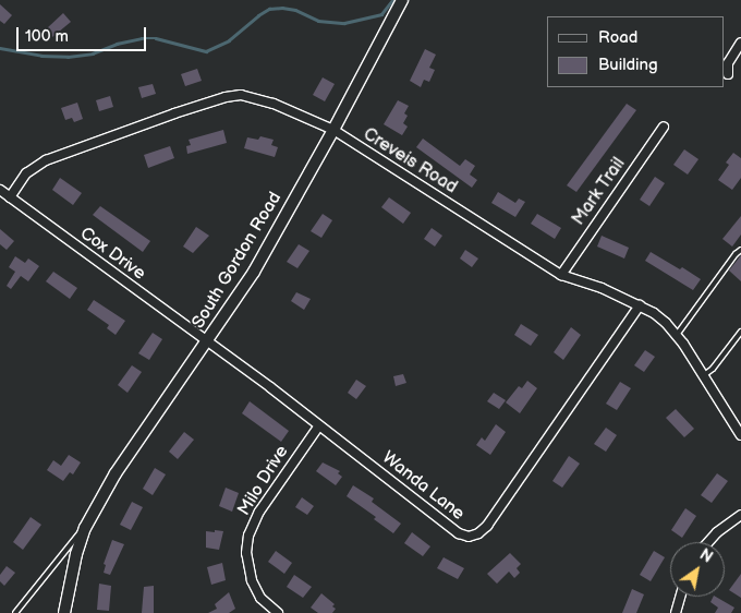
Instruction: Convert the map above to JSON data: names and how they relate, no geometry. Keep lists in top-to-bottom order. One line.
{"streets":{"street":["Creveis Road","Mark Trail","Cox Drive","South Gordon Road","Milo Drive","Wanda Lane"]},"crossings":[["Creveis Road","Mark Trail"],["Creveis Road","Cox Drive"],["Creveis Road","South Gordon Road"],["Creveis Road","Wanda Lane"],["Cox Drive","South Gordon Road"],["Cox Drive","Wanda Lane"],["South Gordon Road","Wanda Lane"],["Milo Drive","Wanda Lane"]],"legend":["Road","Building"],"scale_bar":"100 m","north":"top right"}
